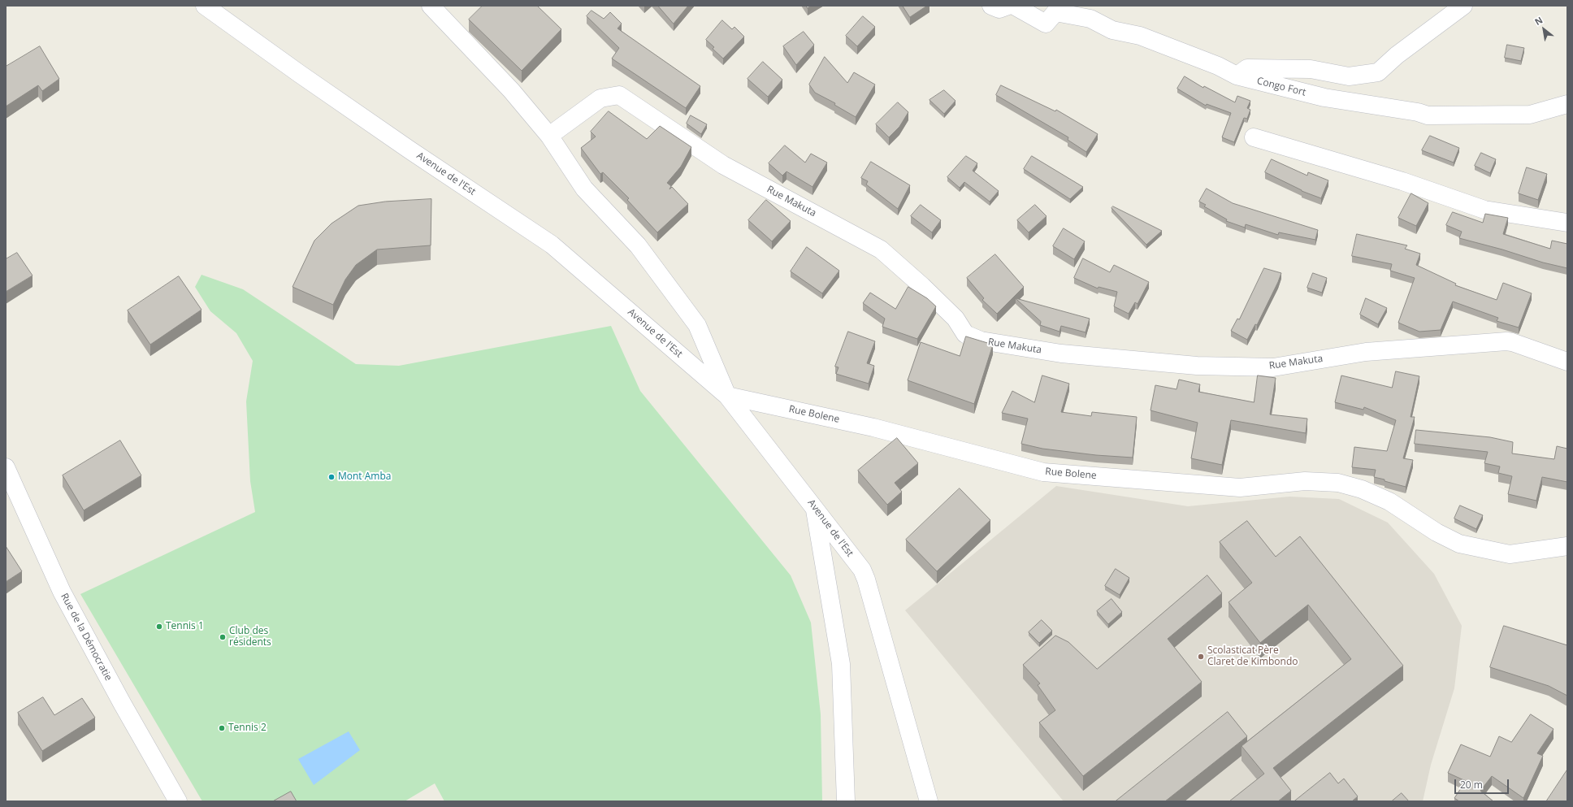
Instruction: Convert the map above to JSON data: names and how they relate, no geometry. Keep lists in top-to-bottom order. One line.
{"streets":{"street":["Congo Fort","Avenue de l'Est","Rue Makuta","Rue Bolene","Rue de la Démocratie"]},"crossings":[["Avenue de l'Est","Rue Bolene"]],"places":["Mont Amba","Tennis 1","Club des résidents","Scolasticat Père Claret de Kimbondo","Tennis 2"],"scale_bar":"20 m","north":"top left"}
